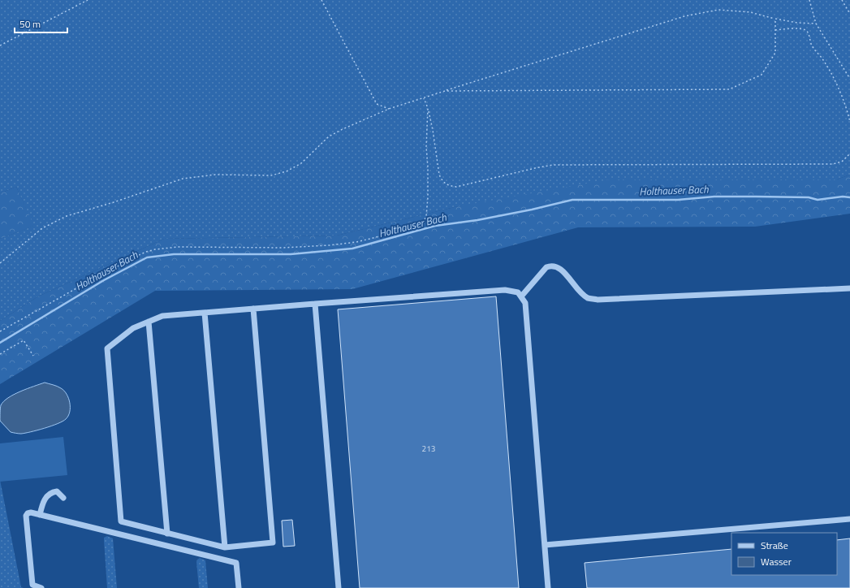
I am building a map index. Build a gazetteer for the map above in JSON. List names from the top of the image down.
{
  "water": ["Holthauser Bach"],
  "house_numbers": ["213"],
  "legend": ["Straße", "Wasser"],
  "scale_bar": "50 m"
}
